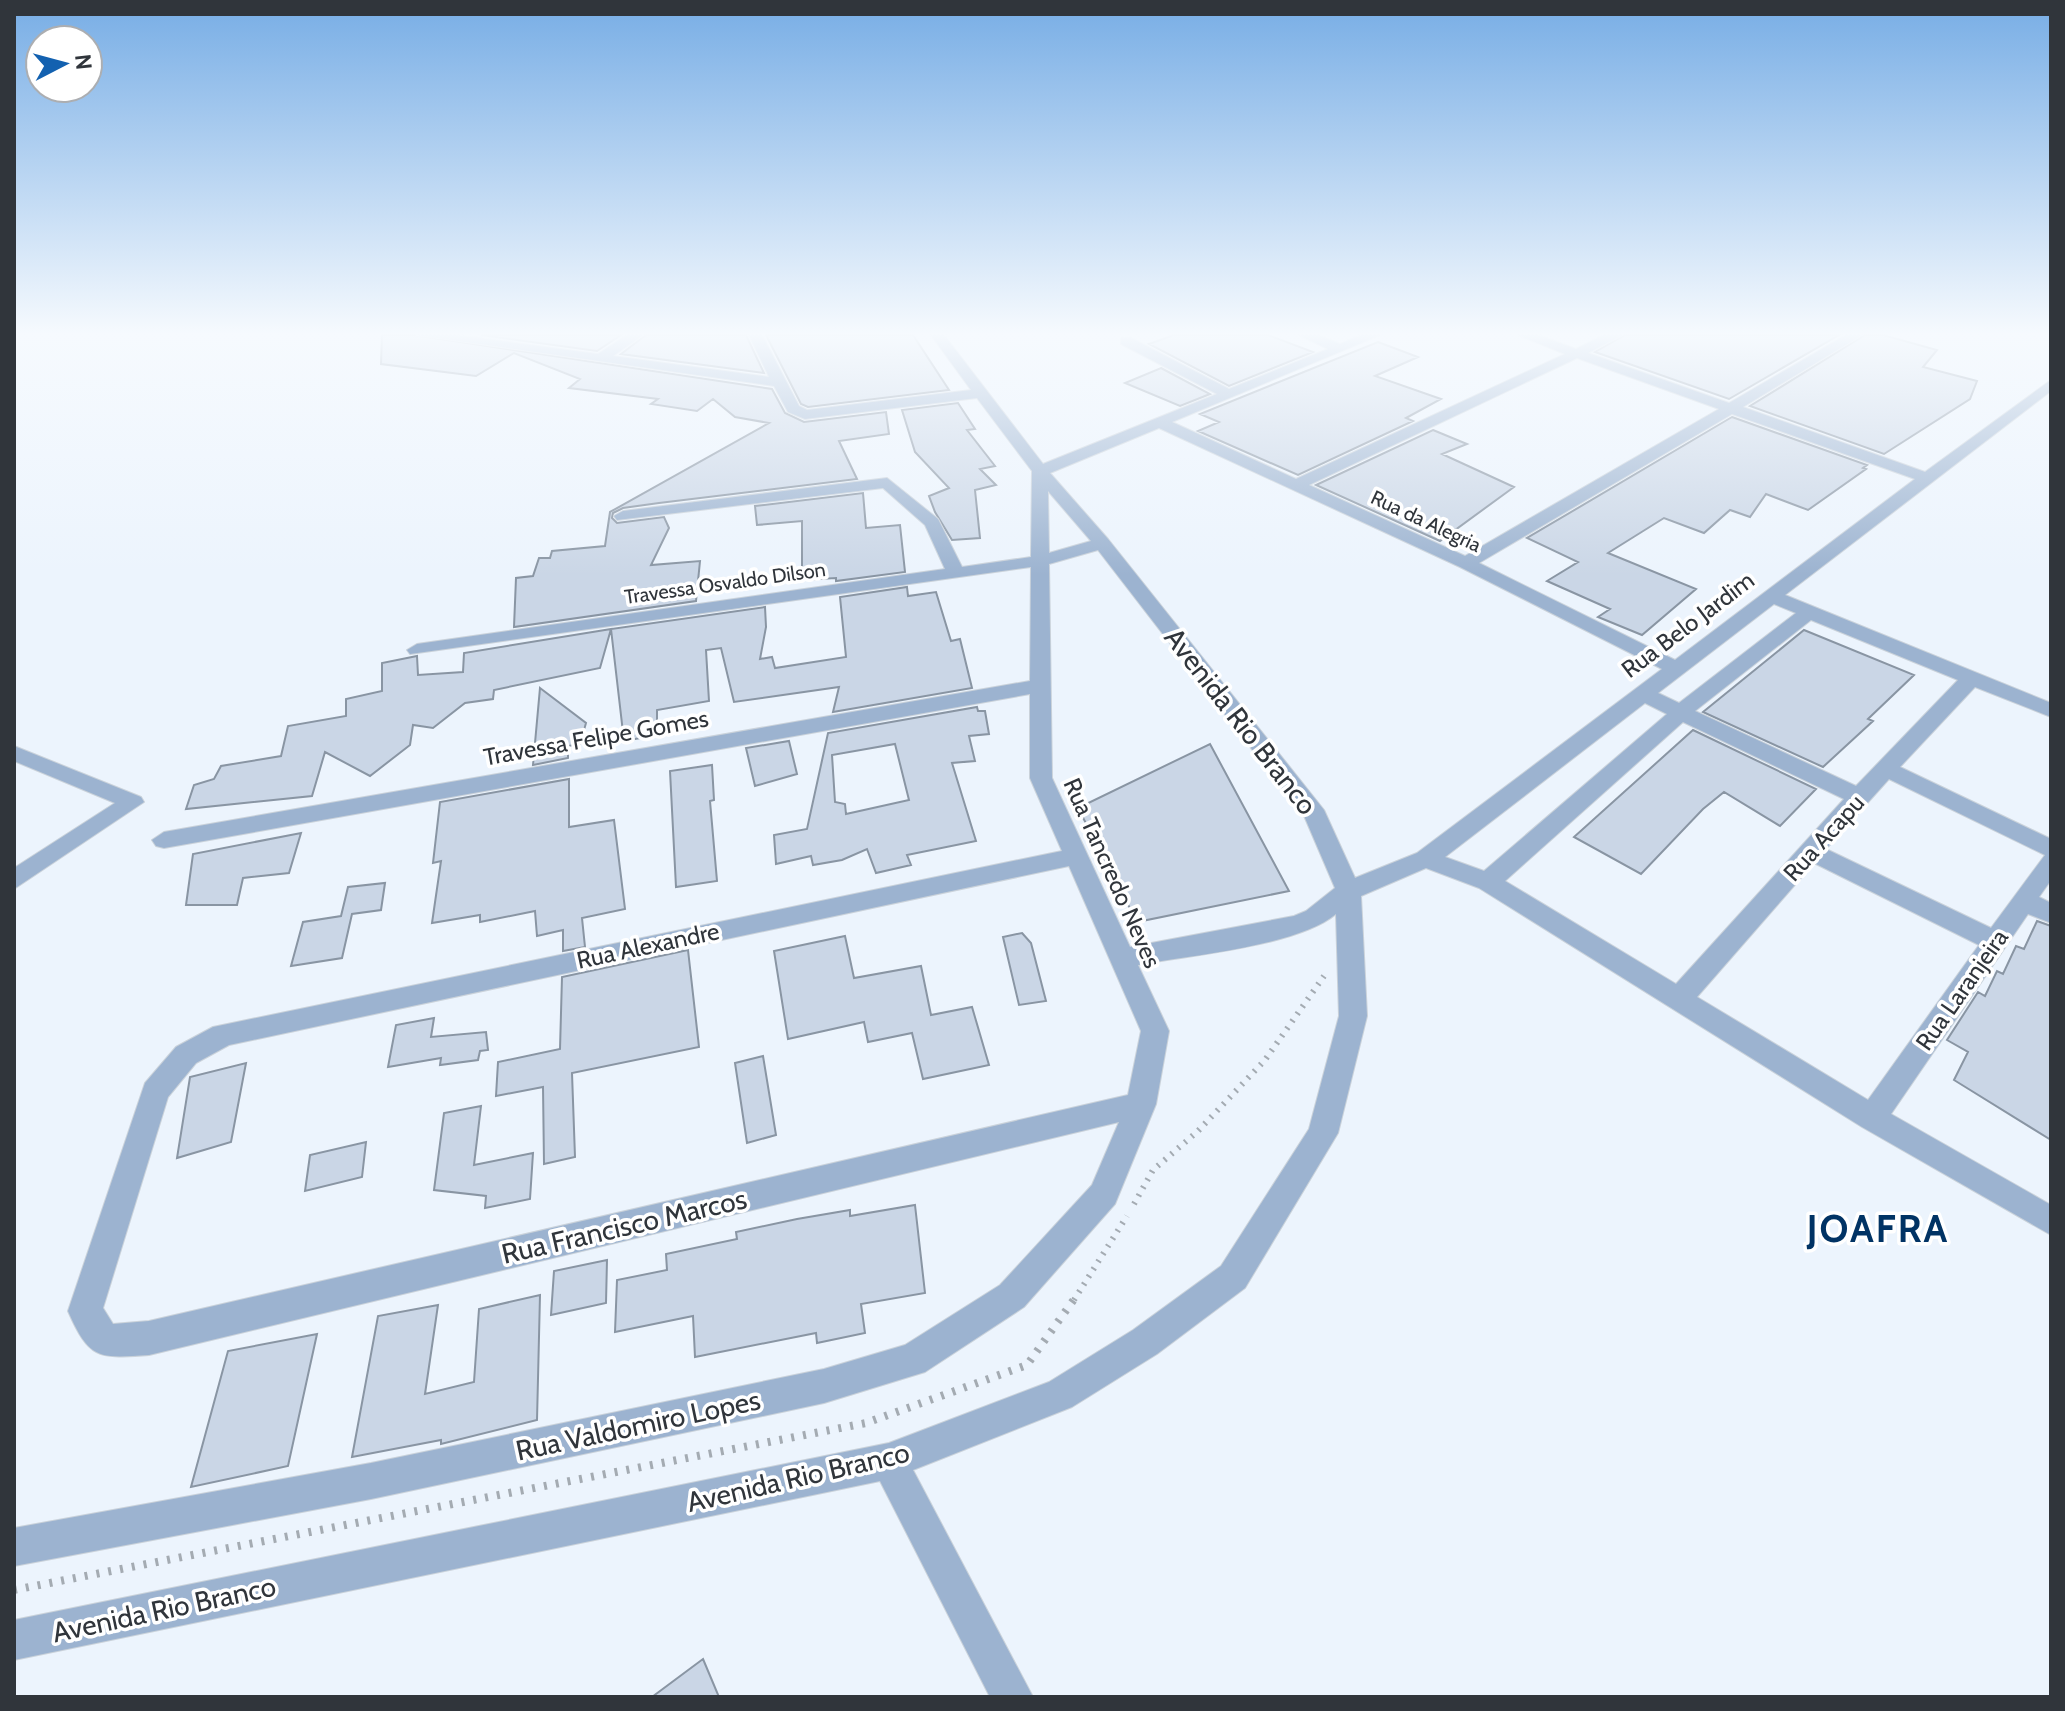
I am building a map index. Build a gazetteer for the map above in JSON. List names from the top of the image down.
{
  "streets": {
    "street": [
      "Rua da Alegria",
      "Travessa Osvaldo Dilson",
      "Rua Belo Jardim",
      "Avenida Rio Branco",
      "Travessa Felipe Gomes",
      "Rua Acapu",
      "Rua Tancredo Neves",
      "Rua Alexandre",
      "Rua Laranjeira",
      "Rua Francisco Marcos",
      "Rua Valdomiro Lopes"
    ]
  },
  "crossings": [
    ["Rua da Alegria", "Rua Belo Jardim"],
    ["Travessa Osvaldo Dilson", "Rua Tancredo Neves"],
    ["Rua Belo Jardim", "Avenida Rio Branco"],
    ["Rua Belo Jardim", "Rua Tancredo Neves"],
    ["Avenida Rio Branco", "Rua Tancredo Neves"],
    ["Travessa Felipe Gomes", "Rua Tancredo Neves"],
    ["Rua Tancredo Neves", "Rua Alexandre"],
    ["Rua Tancredo Neves", "Rua Francisco Marcos"],
    ["Rua Tancredo Neves", "Rua Valdomiro Lopes"],
    ["Rua Alexandre", "Rua Francisco Marcos"],
    ["Rua Francisco Marcos", "Rua Valdomiro Lopes"]
  ],
  "districts": ["JOAFRA"],
  "north": "right"
}
